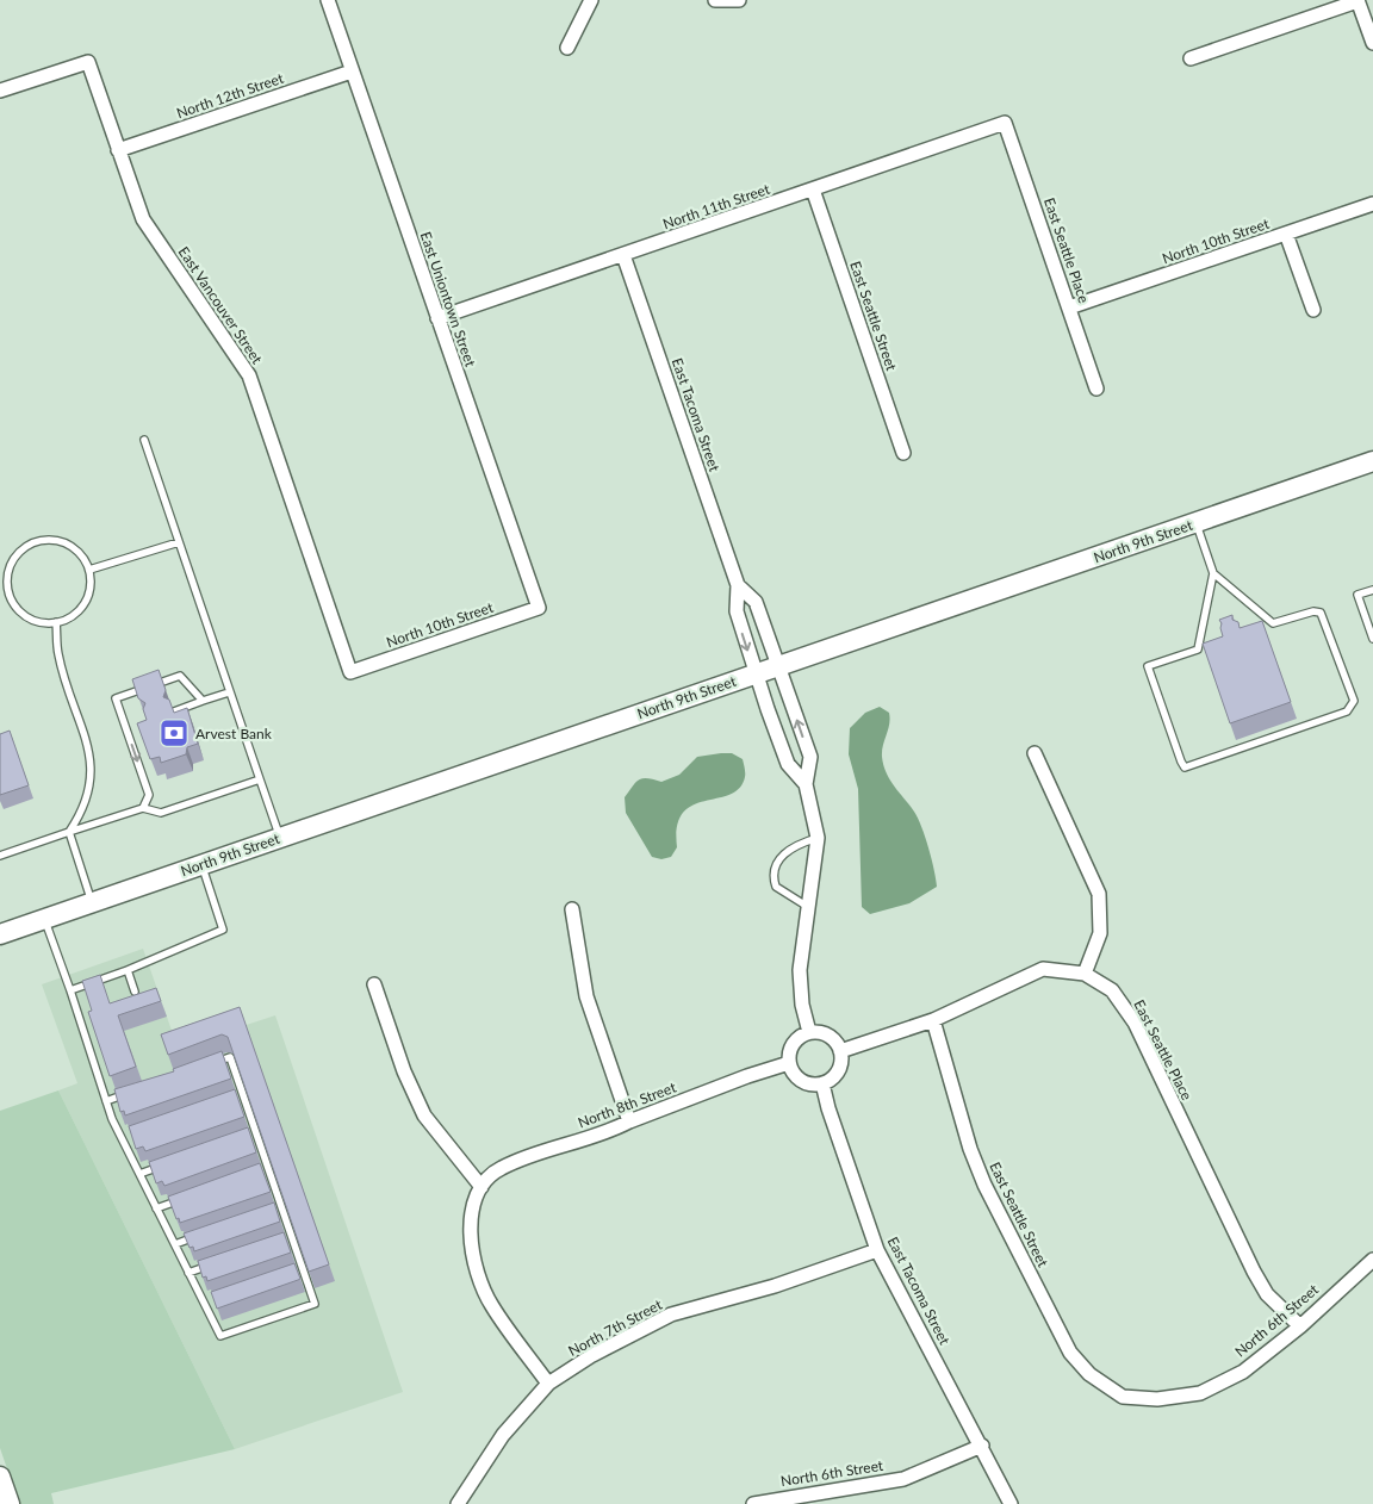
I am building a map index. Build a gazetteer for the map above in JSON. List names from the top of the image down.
{
  "streets": {
    "main road": ["North 9th Street"],
    "street": [
      "North 12th Street",
      "North 11th Street",
      "North 10th Street",
      "East Seattle Place",
      "East Uniontown Street",
      "East Vancouver Street",
      "East Seattle Street",
      "East Tacoma Street",
      "North 8th Street",
      "North 6th Street",
      "North 7th Street"
    ]
  },
  "crossings": [
    ["North 12th Street", "East Uniontown Street"],
    ["North 12th Street", "East Vancouver Street"],
    ["North 11th Street", "East Seattle Place"],
    ["North 11th Street", "East Uniontown Street"],
    ["North 11th Street", "East Seattle Street"],
    ["North 11th Street", "East Tacoma Street"],
    ["North 10th Street", "East Seattle Place"],
    ["North 10th Street", "East Uniontown Street"],
    ["North 10th Street", "East Vancouver Street"],
    ["East Seattle Place", "North 6th Street"],
    ["East Seattle Street", "North 6th Street"],
    ["East Tacoma Street", "North 9th Street"],
    ["East Tacoma Street", "North 8th Street"],
    ["East Tacoma Street", "North 6th Street"],
    ["East Tacoma Street", "North 7th Street"]
  ],
  "places": {
    "bank": ["Arvest Bank"]
  }
}
